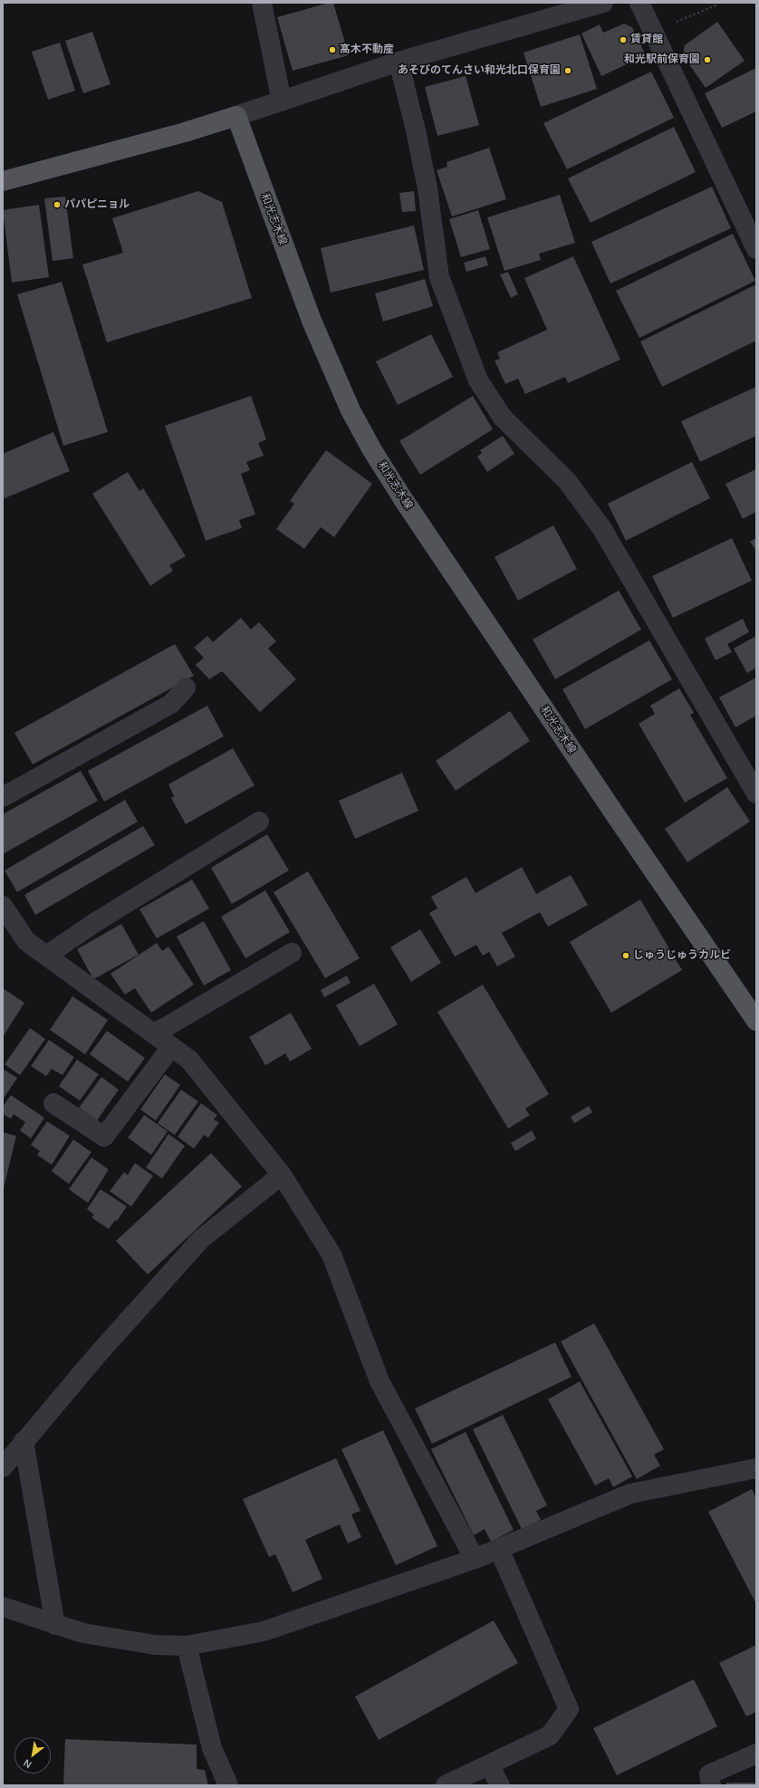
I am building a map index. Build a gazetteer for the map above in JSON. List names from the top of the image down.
{
  "streets": {
    "main road": ["和光志木線"]
  },
  "places": [
    "賃貸館",
    "髙木不動産",
    "和光駅前保育園",
    "あそびのてんさい和光北口保育園",
    "パパピニョル",
    "じゅうじゅうカルビ"
  ],
  "north": "bottom left"
}
